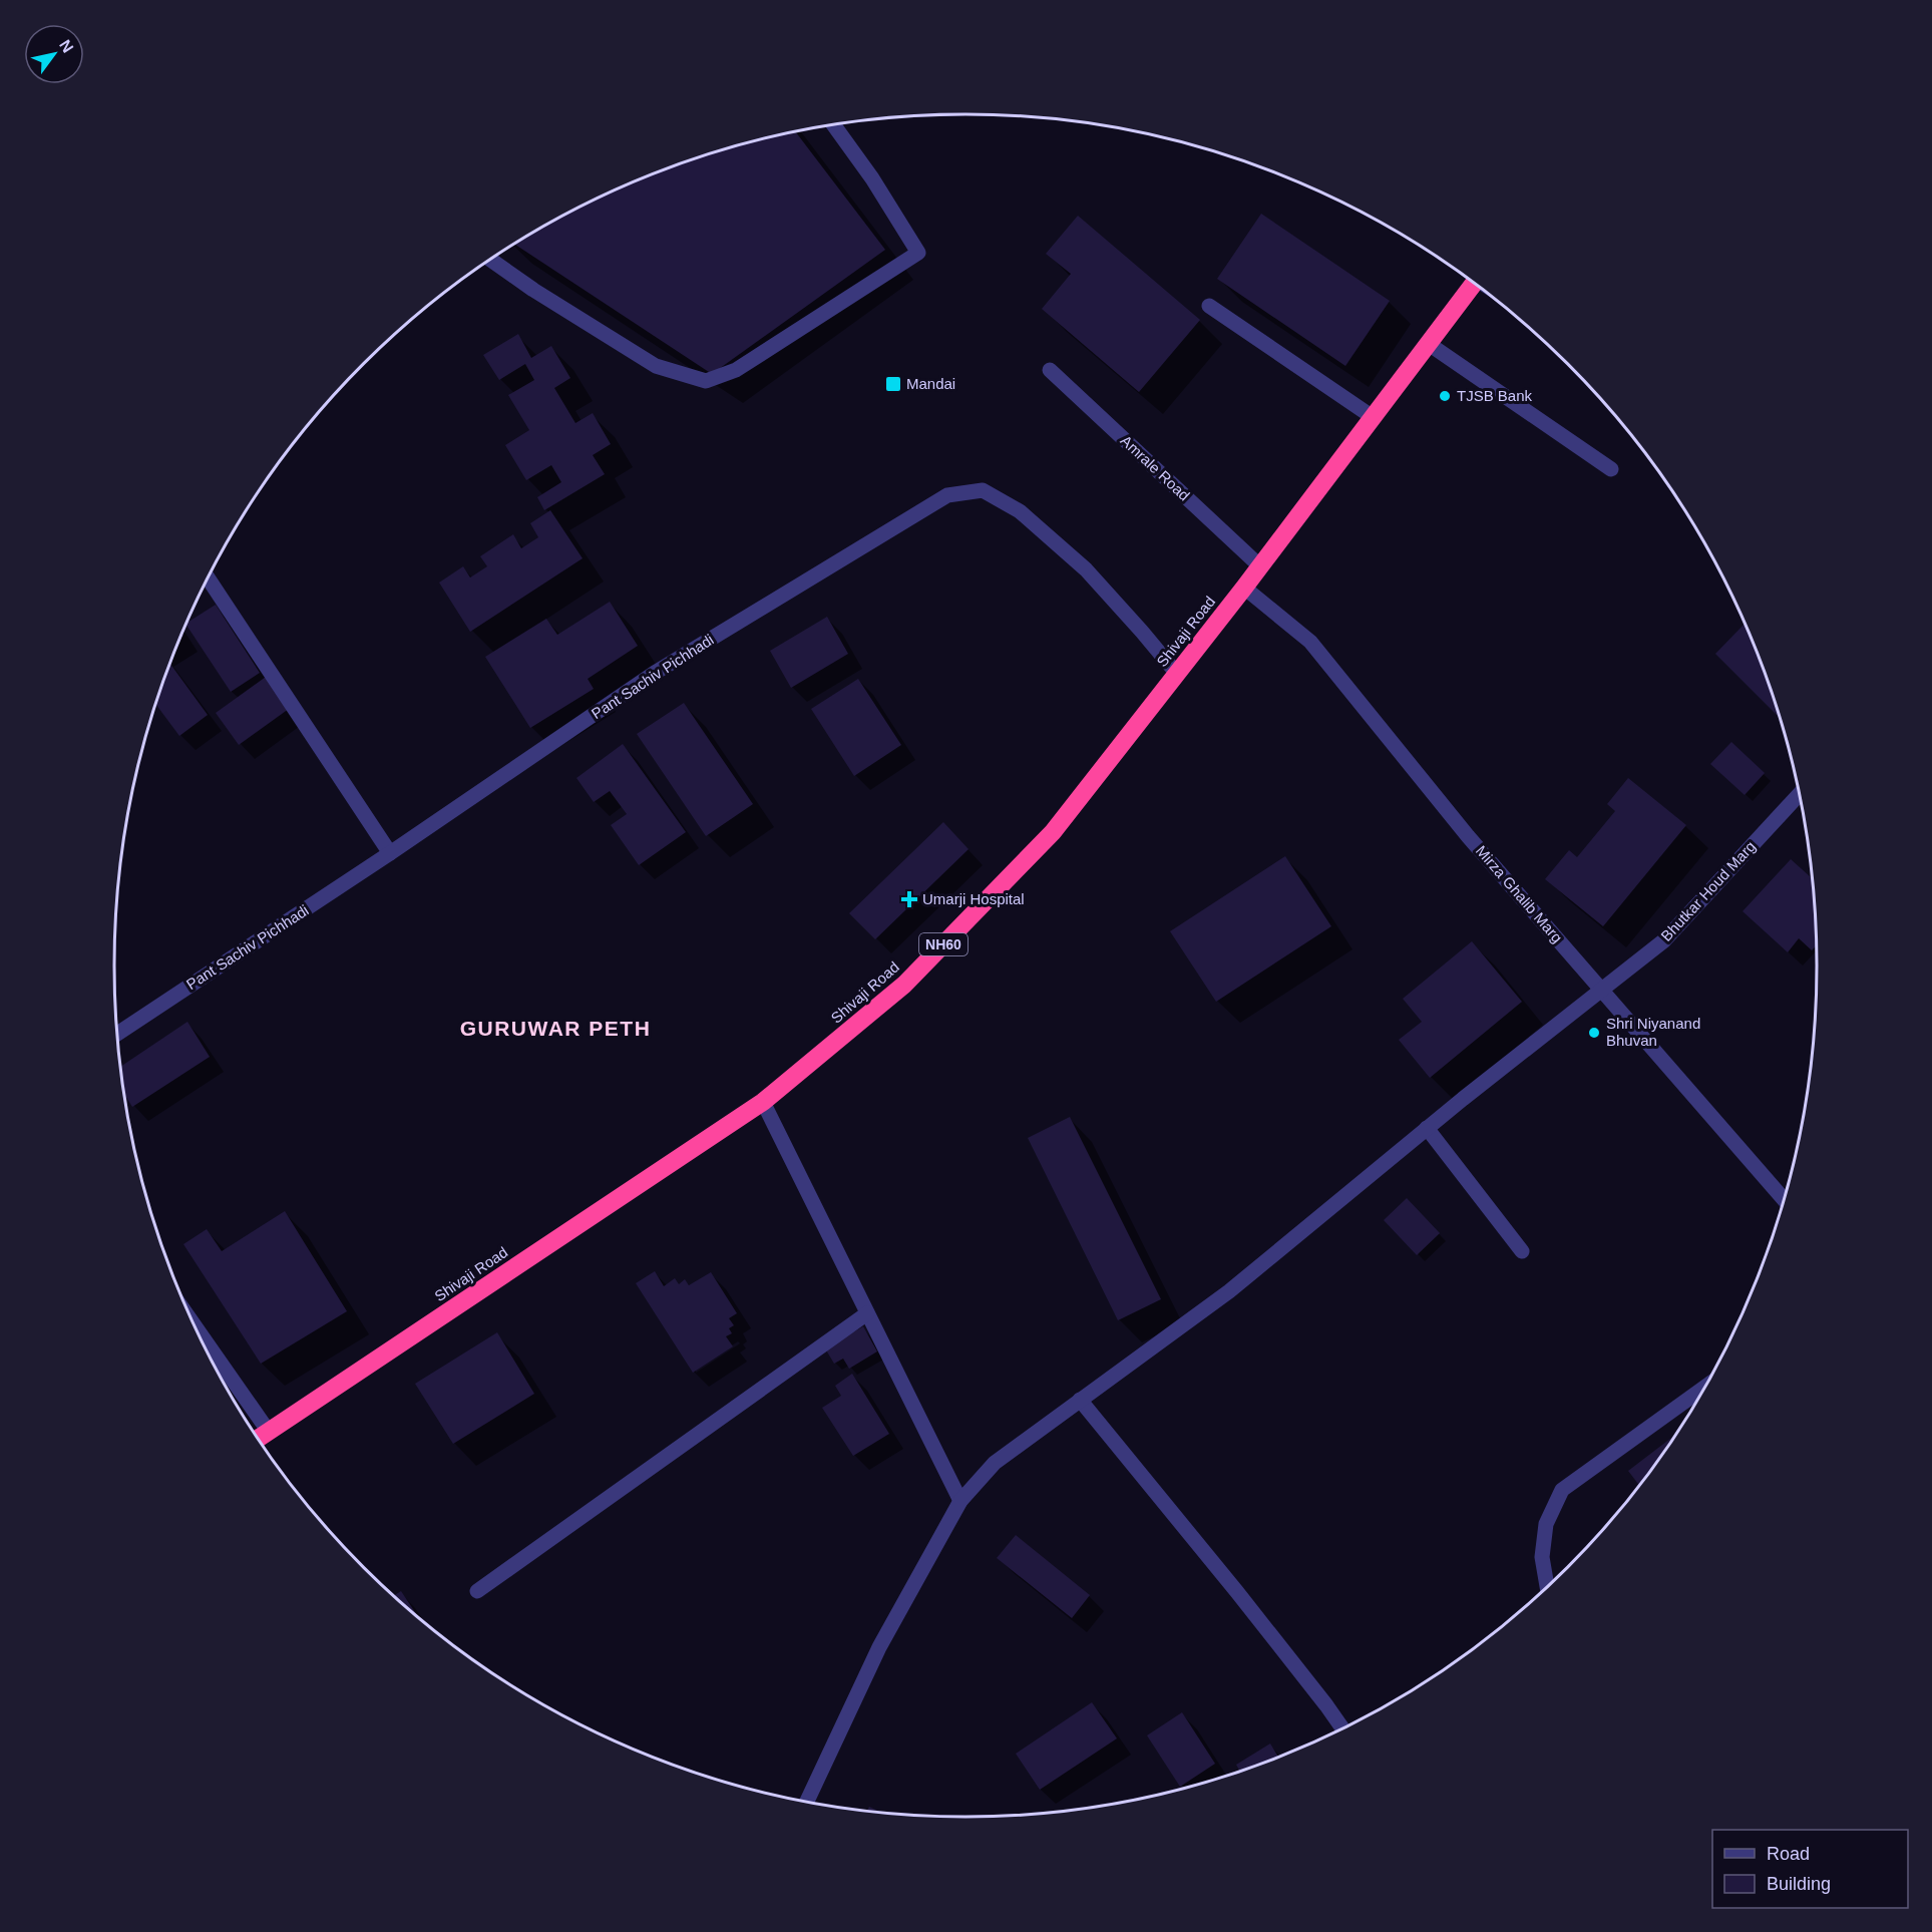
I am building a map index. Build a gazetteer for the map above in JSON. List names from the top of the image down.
{
  "streets": {
    "highway": ["Shivaji Road", "NH60"],
    "street": [
      "Amrale Road",
      "Pant Sachiv Pichhadi",
      "Bhutkar Houd Marg",
      "Mirza Ghalib Marg"
    ]
  },
  "crossings": [
    ["Amrale Road", "Shivaji Road"],
    ["Shivaji Road", "Pant Sachiv Pichhadi"],
    ["Shivaji Road", "Mirza Ghalib Marg"],
    ["Bhutkar Houd Marg", "Mirza Ghalib Marg"]
  ],
  "districts": ["GURUWAR PETH"],
  "places": {
    "transit": ["Mandai"],
    "other": ["TJSB Bank", "Shri Niyanand Bhuvan"],
    "health": ["Umarji Hospital"]
  },
  "legend": ["Road", "Building"],
  "north": "top right"
}
